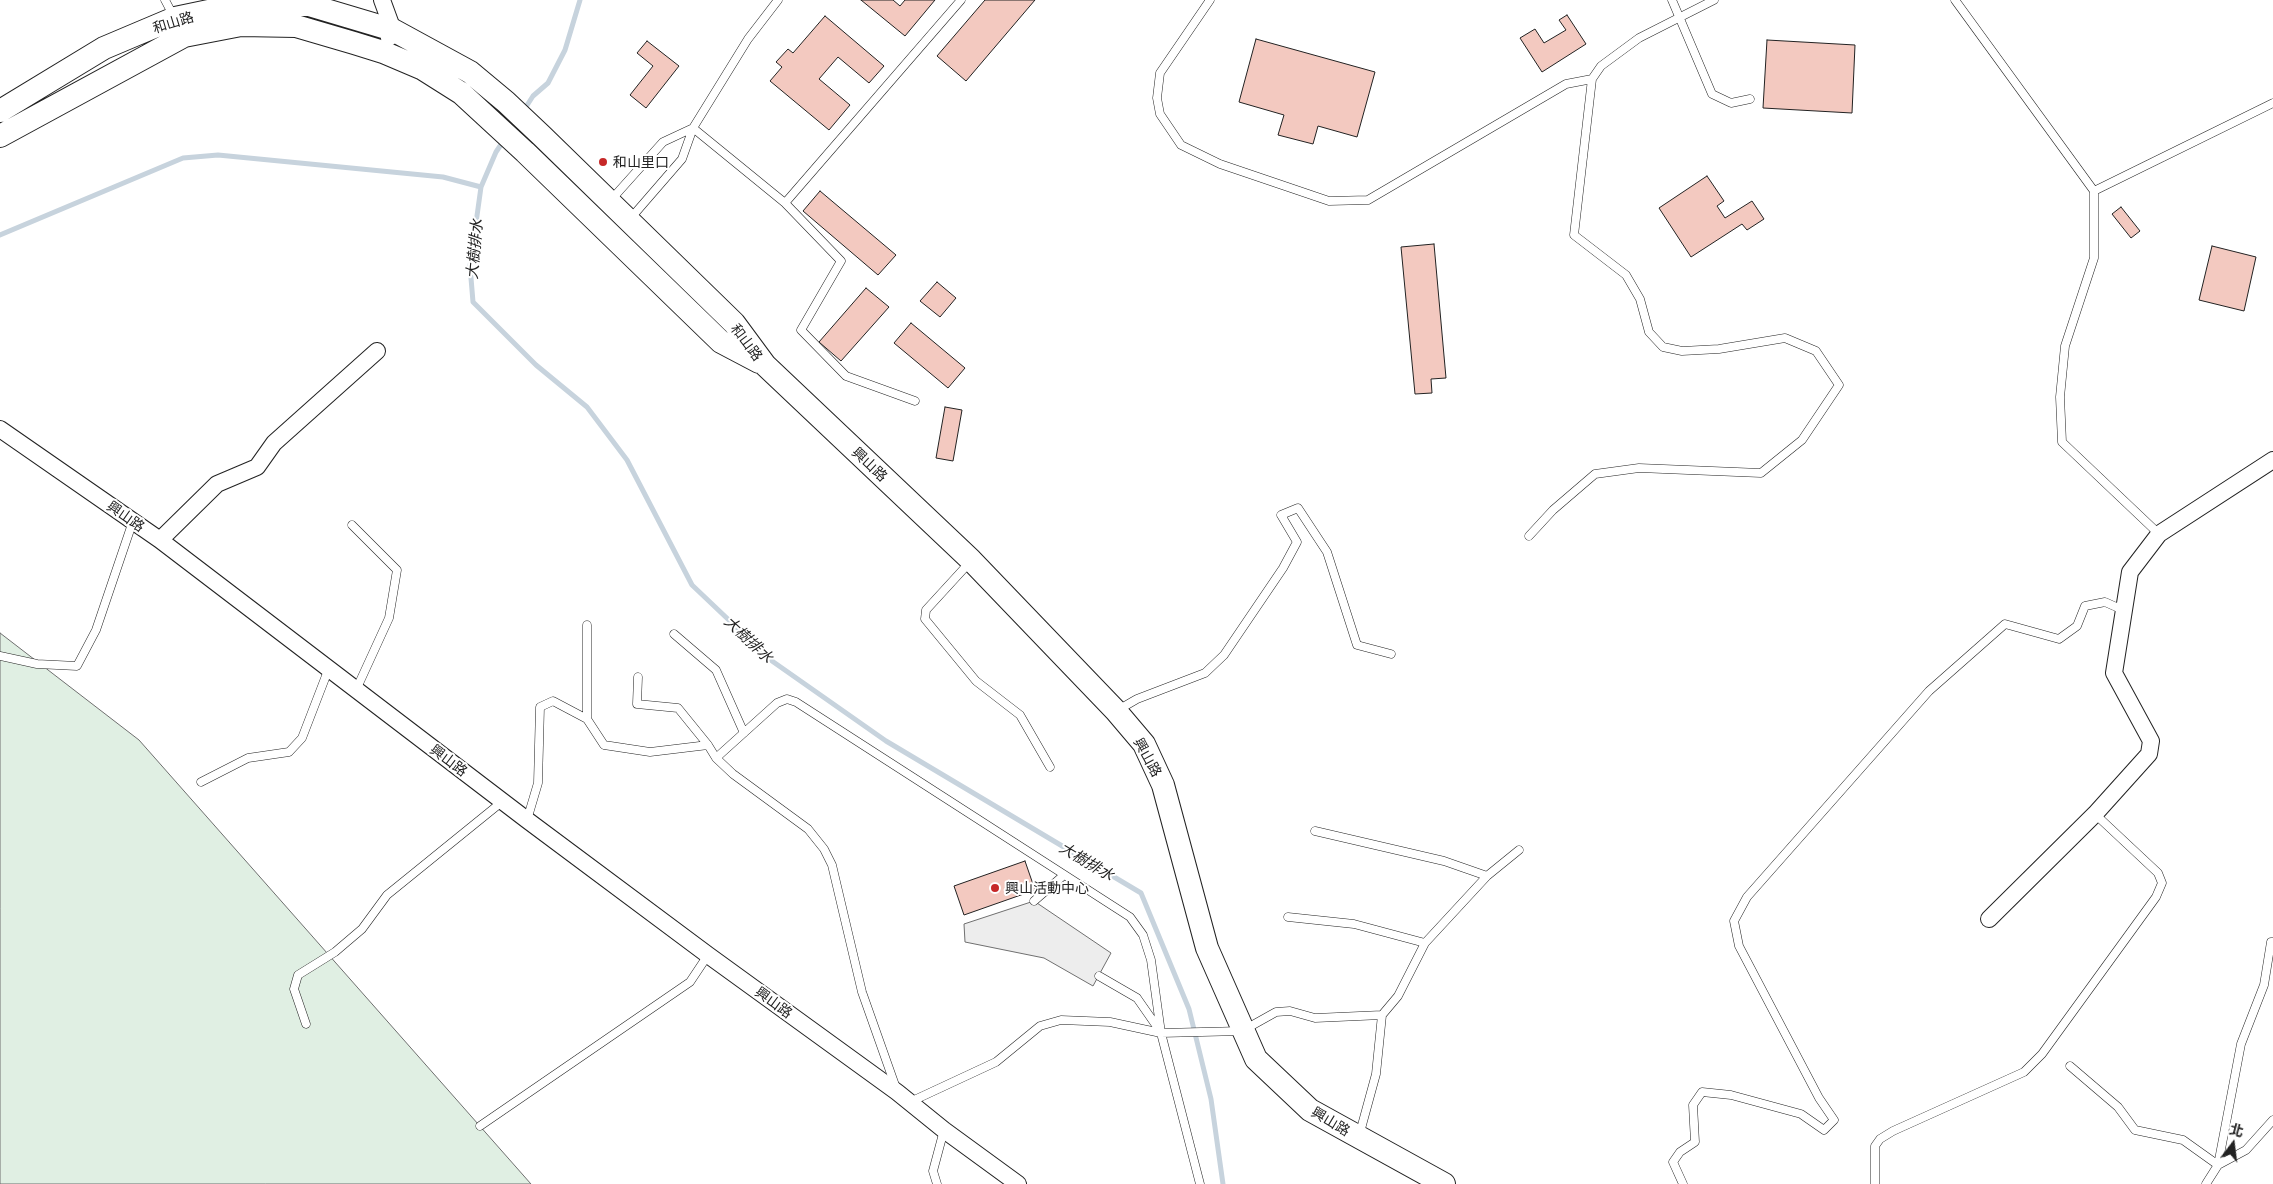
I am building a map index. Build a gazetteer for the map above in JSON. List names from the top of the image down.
{
  "streets": {
    "main road": ["和山路", "興山路"]
  },
  "crossings": [
    ["和山路", "興山路"]
  ],
  "water": ["大樹排水"],
  "places": ["和山里口", "興山活動中心"],
  "north": "top"
}
